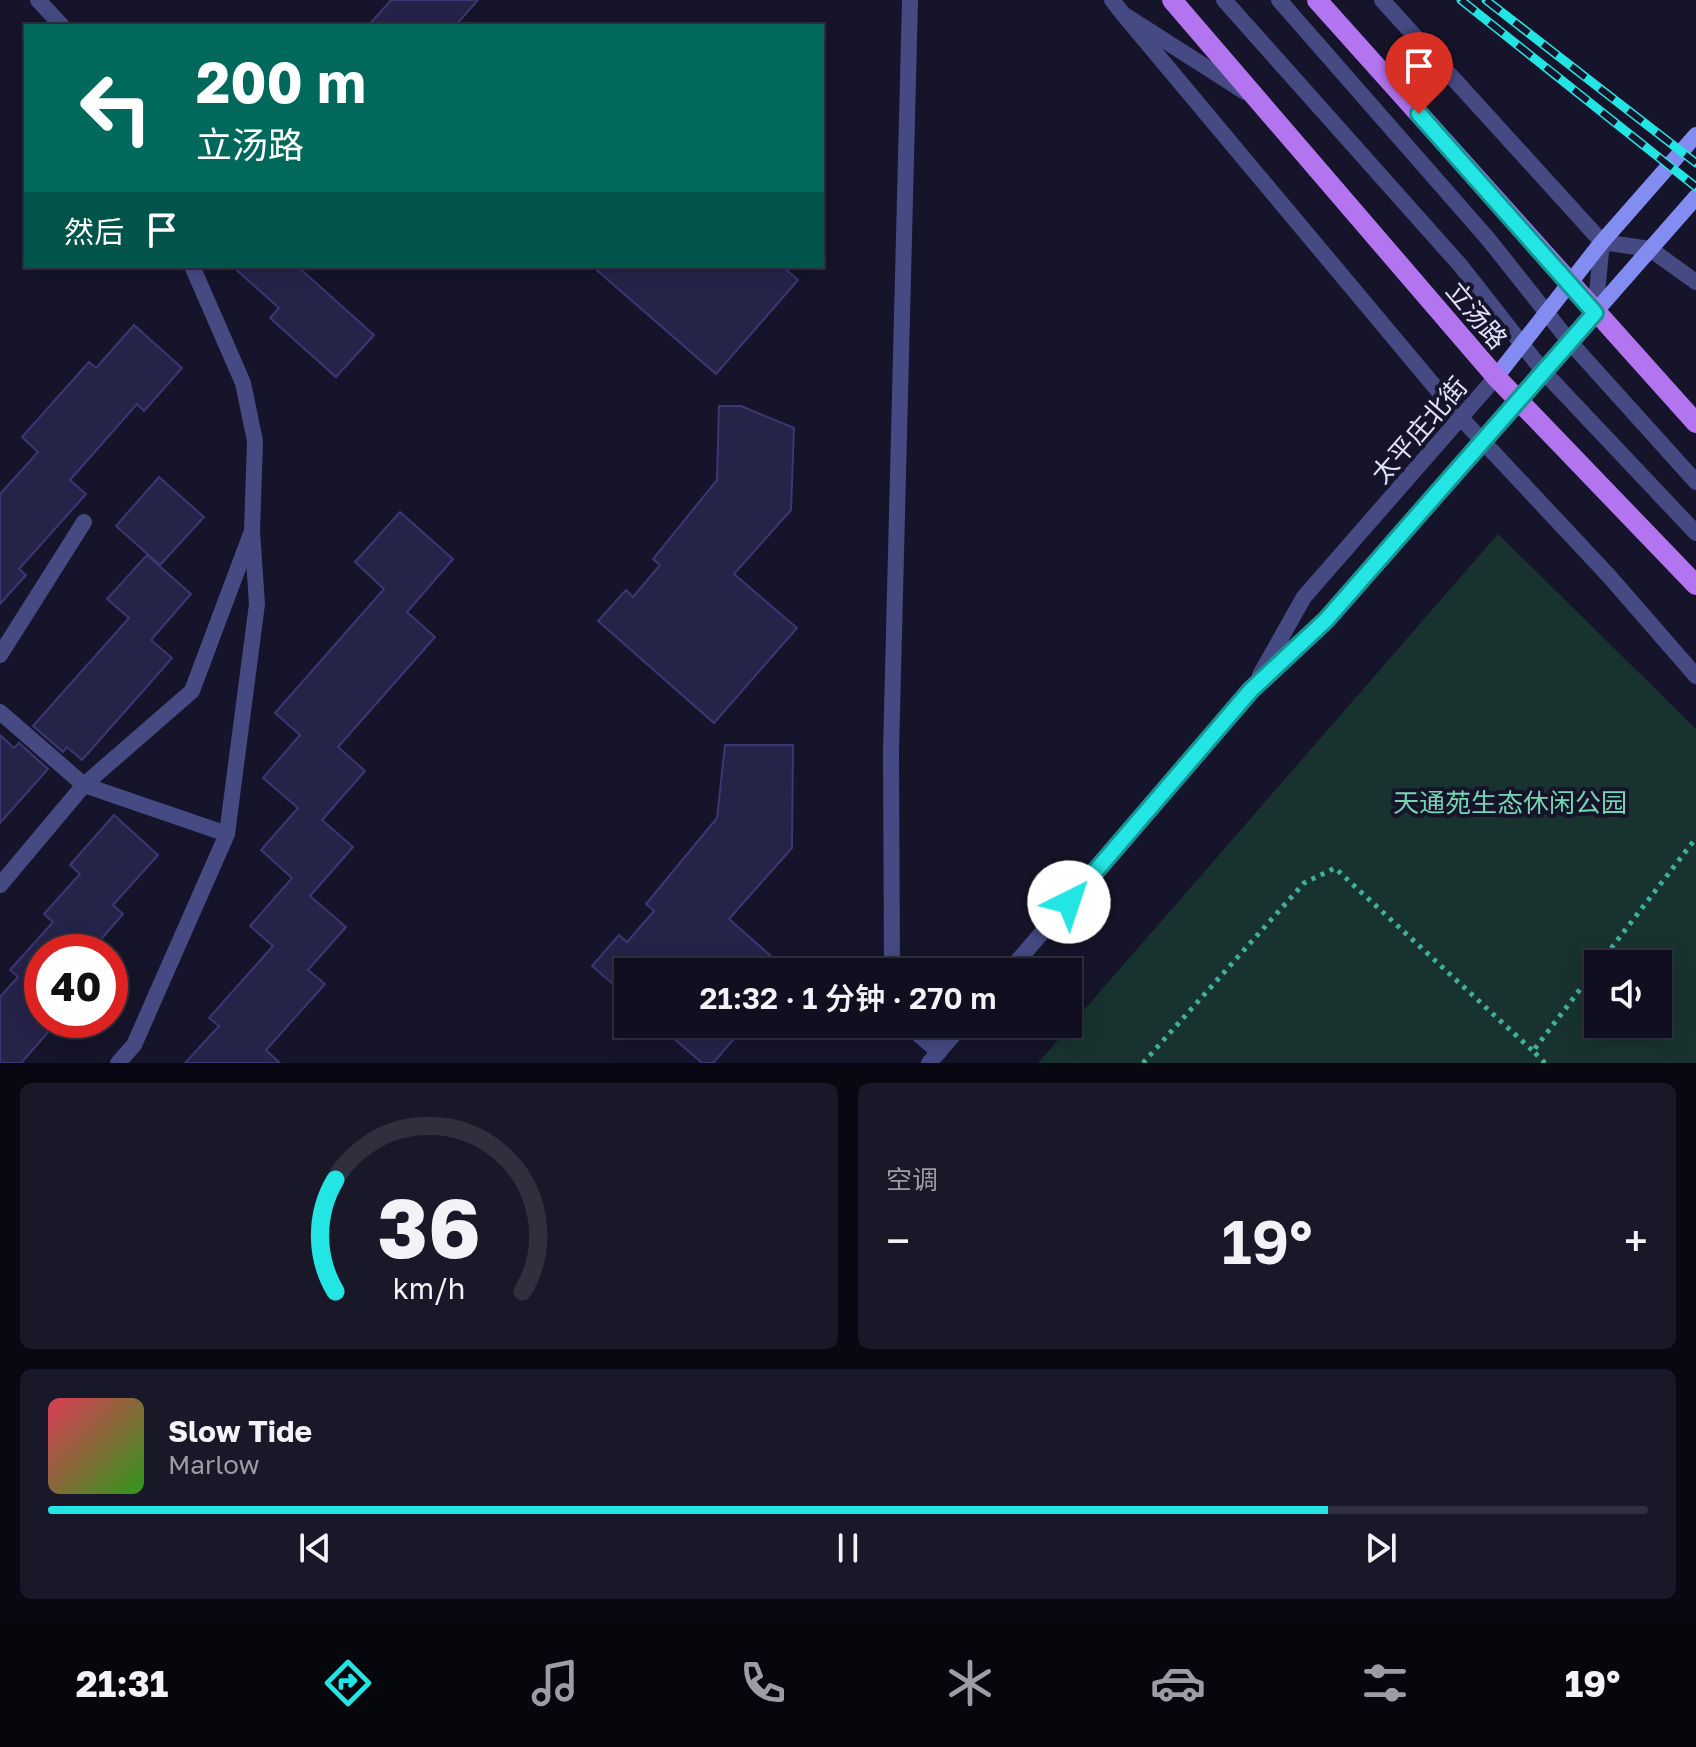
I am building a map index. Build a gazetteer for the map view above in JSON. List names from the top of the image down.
{
  "streets": {
    "main road": ["立汤路", "太平庄北街"]
  },
  "crossings": [
    ["立汤路", "太平庄北街"]
  ],
  "parks": ["天通苑生态休闲公园"],
  "page": {
    "turn": ["200 m", "立汤路"],
    "then": "然后",
    "limit": "40",
    "trip": "21:32 · 1 分钟 · 270 m",
    "tile": "空调",
    "heat": ["−", "19°", "+"],
    "song": ["Slow Tide", "Marlow"],
    "tabs": ["21:31", "19°"],
    "gauge": ["36", "km/h"]
  }
}
